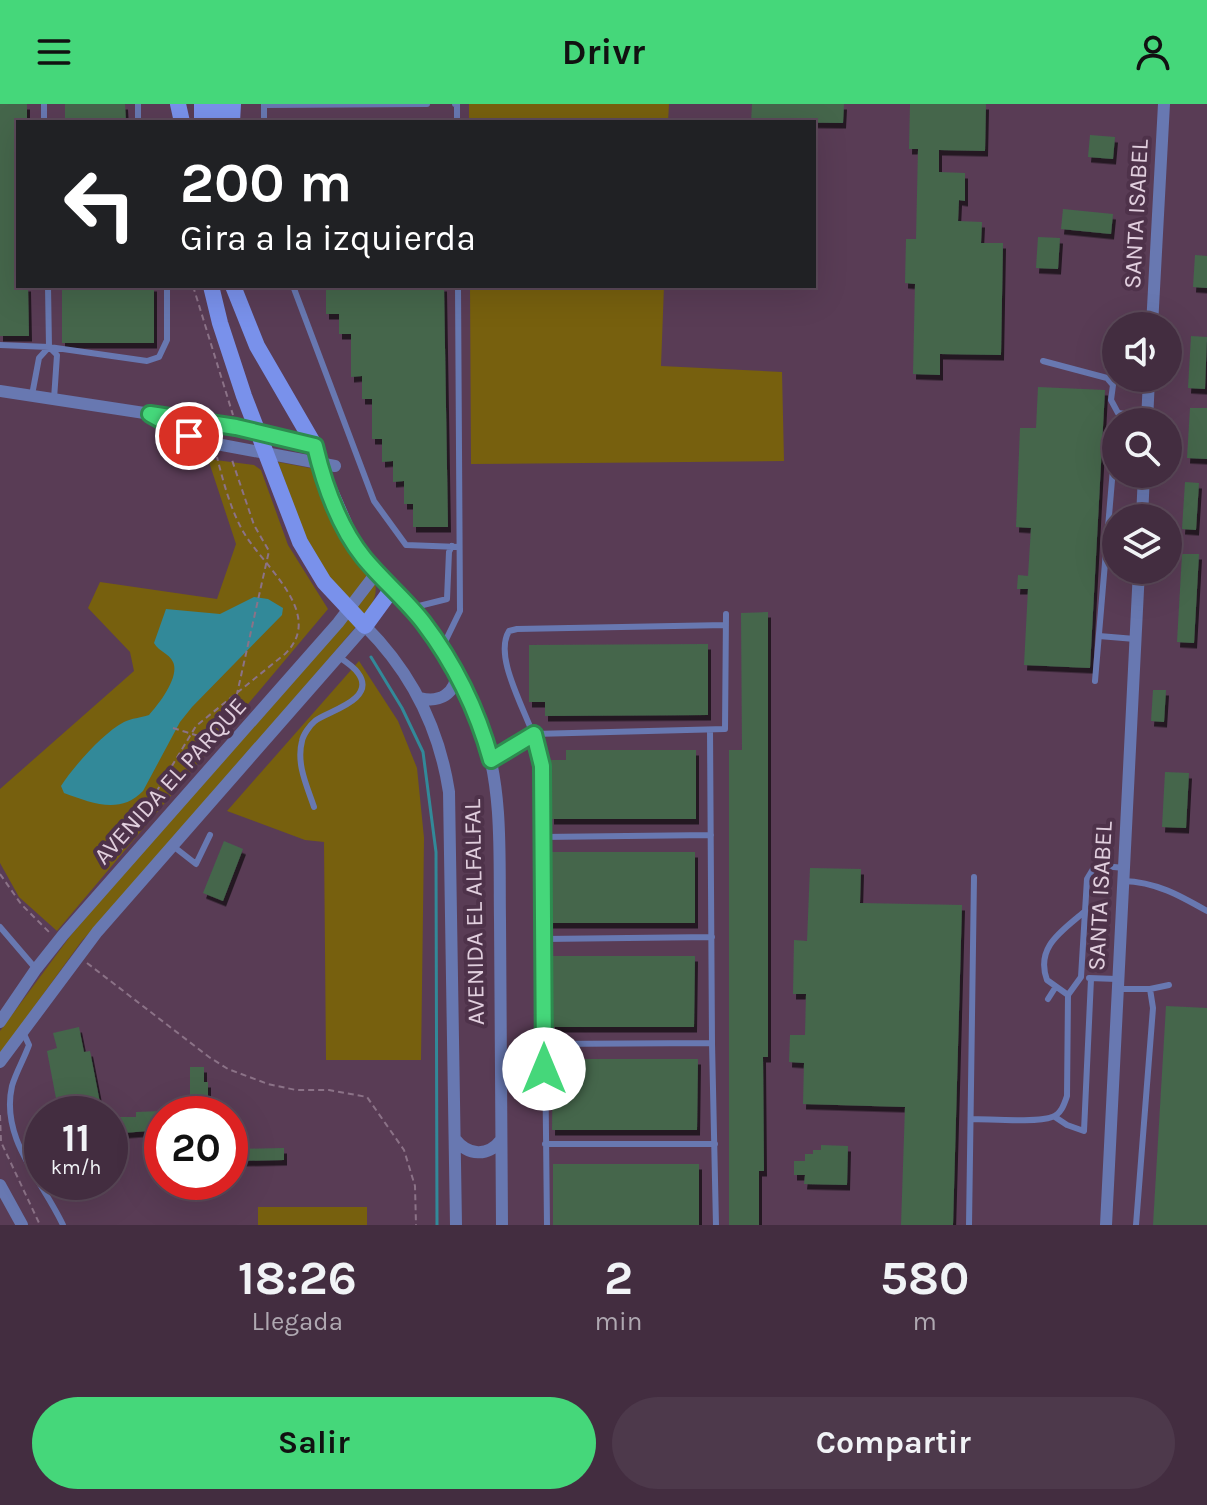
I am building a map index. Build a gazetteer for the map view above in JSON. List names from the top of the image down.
{
  "streets": {
    "street": ["SANTA ISABEL", "AVENIDA EL PARQUE", "AVENIDA EL ALFALFAL"]
  },
  "crossings": [
    ["AVENIDA EL PARQUE", "AVENIDA EL ALFALFAL"]
  ],
  "page": {
    "header": "Drivr",
    "turn": ["200 m", "Gira a la izquierda"],
    "speed": "11 km/h",
    "limit": "20",
    "eta": [
      "18:26",
      "Llegada",
      "2",
      "min",
      "580",
      "m"
    ],
    "buttons": ["Salir", "Compartir"]
  }
}
